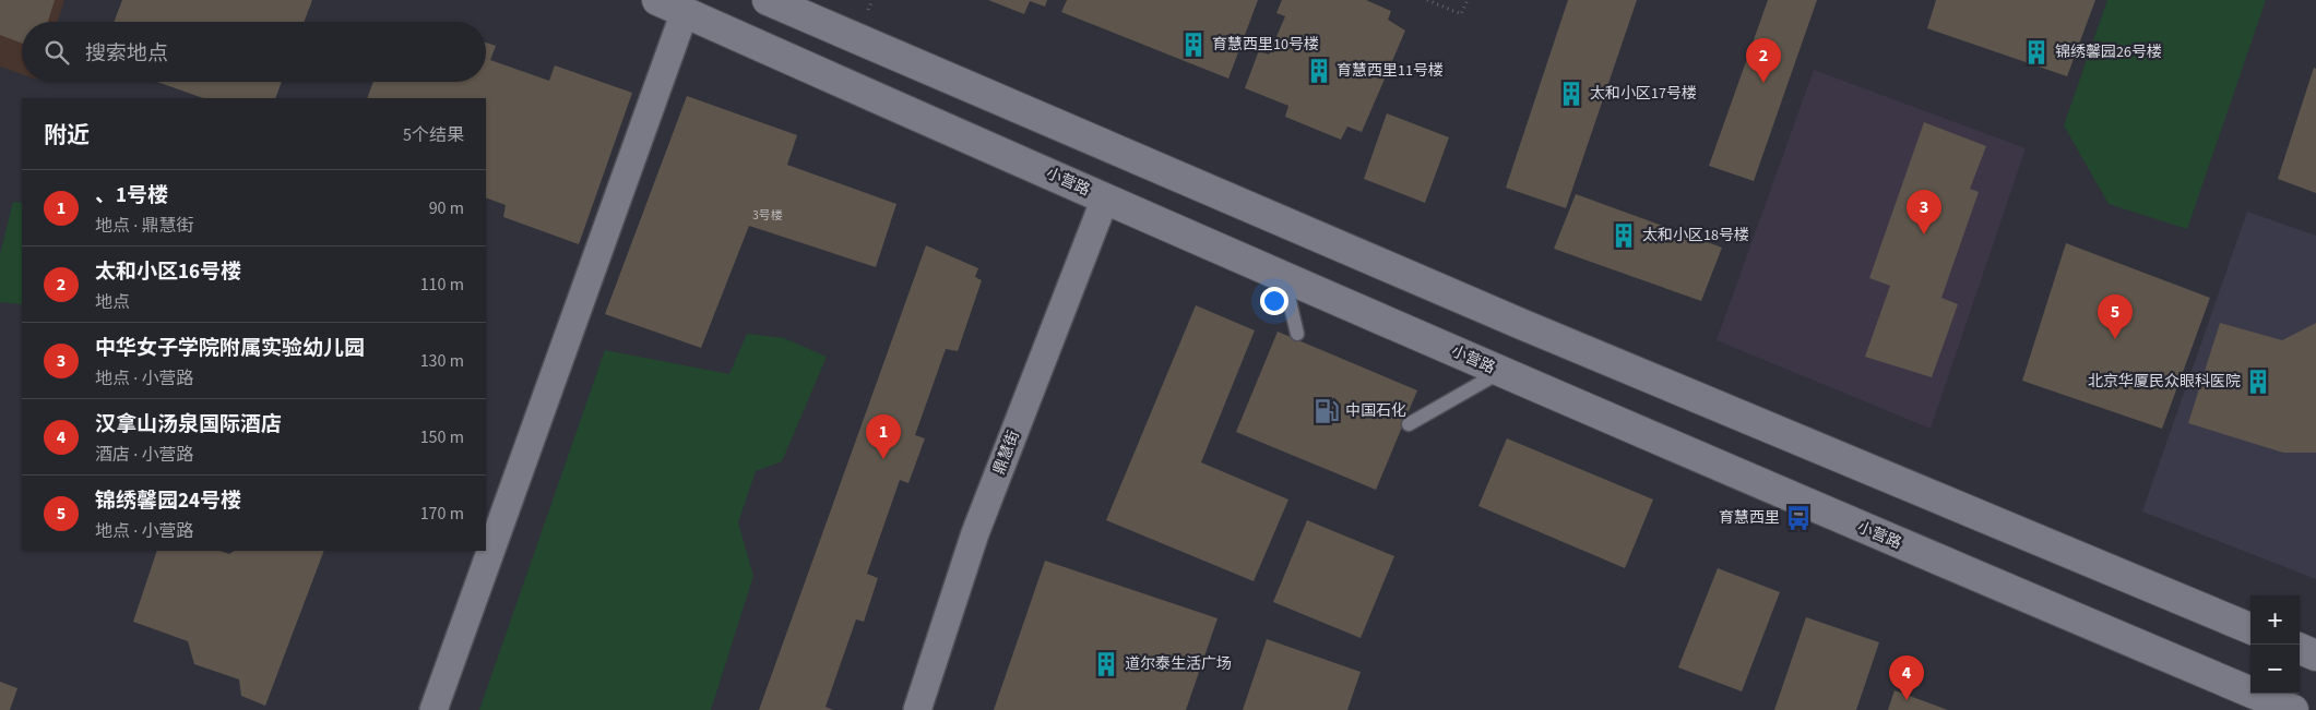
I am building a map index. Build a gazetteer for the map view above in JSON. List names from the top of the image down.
{
  "streets": {
    "street": ["小营路", "鼎慧街"]
  },
  "crossings": [
    ["小营路", "鼎慧街"]
  ],
  "places": {
    "building": [
      "育慧西里10号楼",
      "锦绣馨园26号楼",
      "育慧西里11号楼",
      "太和小区17号楼",
      "太和小区18号楼",
      "北京华厦民众眼科医院",
      "道尔泰生活广场"
    ],
    "fuel station": ["中国石化"],
    "bus stop": ["育慧西里"]
  },
  "house_numbers": ["3号楼"],
  "page": {
    "search": "搜索地点",
    "pins": [
      "2",
      "3",
      "5",
      "1",
      "4"
    ],
    "heading": ["附近", "5个结果"],
    "list": [
      {
        "mark": "1",
        "name": "、1号楼",
        "note": "地点 · 鼎慧街",
        "value": "90 m"
      },
      {
        "mark": "2",
        "name": "太和小区16号楼",
        "note": "地点",
        "value": "110 m"
      },
      {
        "mark": "3",
        "name": "中华女子学院附属实验幼儿园",
        "note": "地点 · 小营路",
        "value": "130 m"
      },
      {
        "mark": "4",
        "name": "汉拿山汤泉国际酒店",
        "note": "酒店 · 小营路",
        "value": "150 m"
      },
      {
        "mark": "5",
        "name": "锦绣馨园24号楼",
        "note": "地点 · 小营路",
        "value": "170 m"
      }
    ],
    "map_buttons": ["+", "−"]
  }
}
